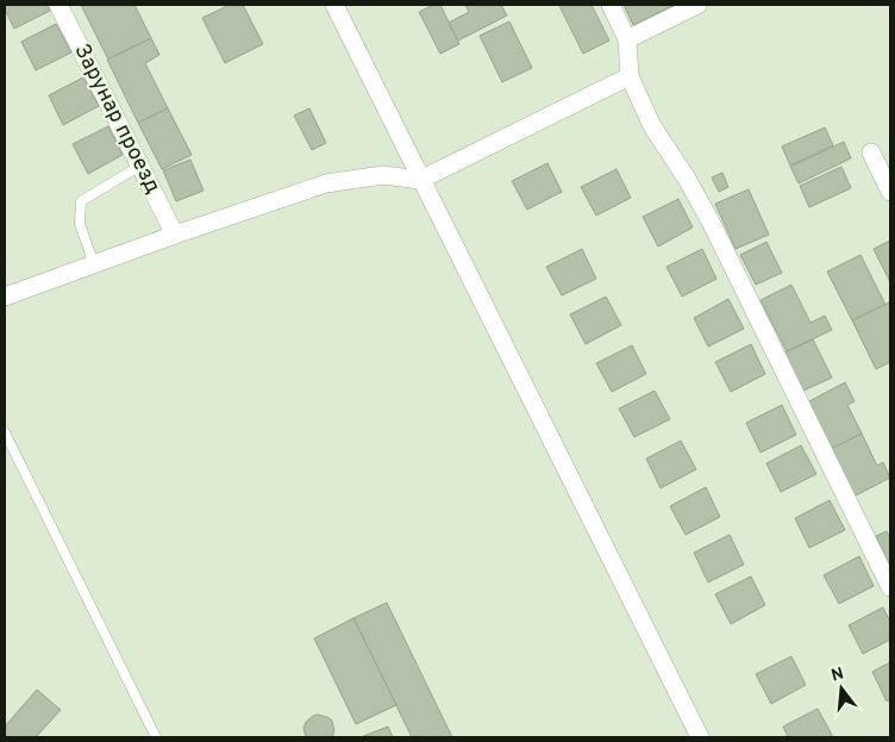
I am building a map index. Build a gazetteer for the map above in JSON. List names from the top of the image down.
{
  "streets": {
    "street": ["Зарунар проезд"]
  },
  "north": "top"
}
